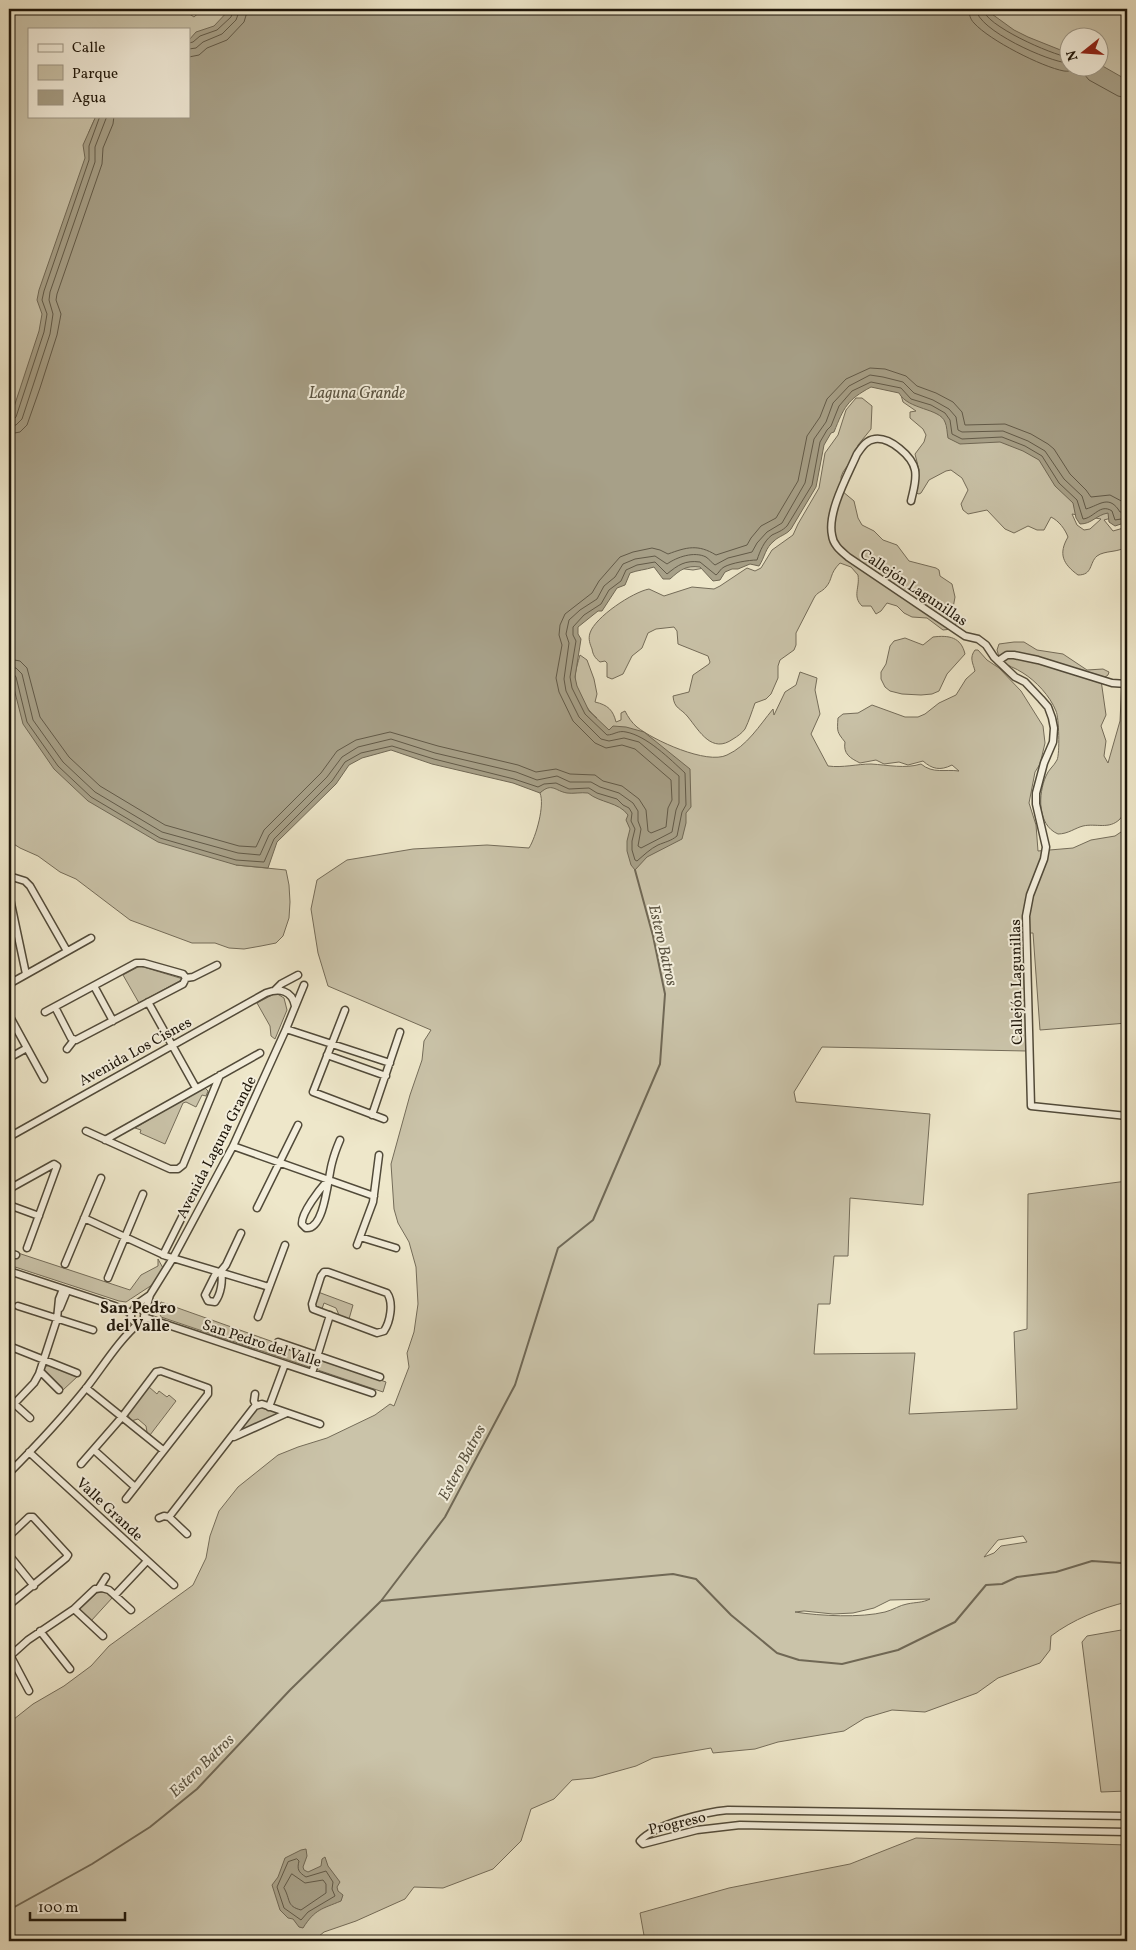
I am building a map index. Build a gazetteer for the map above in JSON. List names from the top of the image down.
{
  "streets": {
    "street": [
      "Callejón Lagunillas",
      "Avenida Los Cisnes",
      "Avenida Laguna Grande",
      "San Pedro del Valle",
      "Valle Grande",
      "Progreso"
    ]
  },
  "districts": ["San Pedro del Valle"],
  "water": ["Laguna Grande", "Estero Batros"],
  "legend": ["Calle", "Parque", "Agua"],
  "scale_bar": "100 m",
  "north": "left"
}
